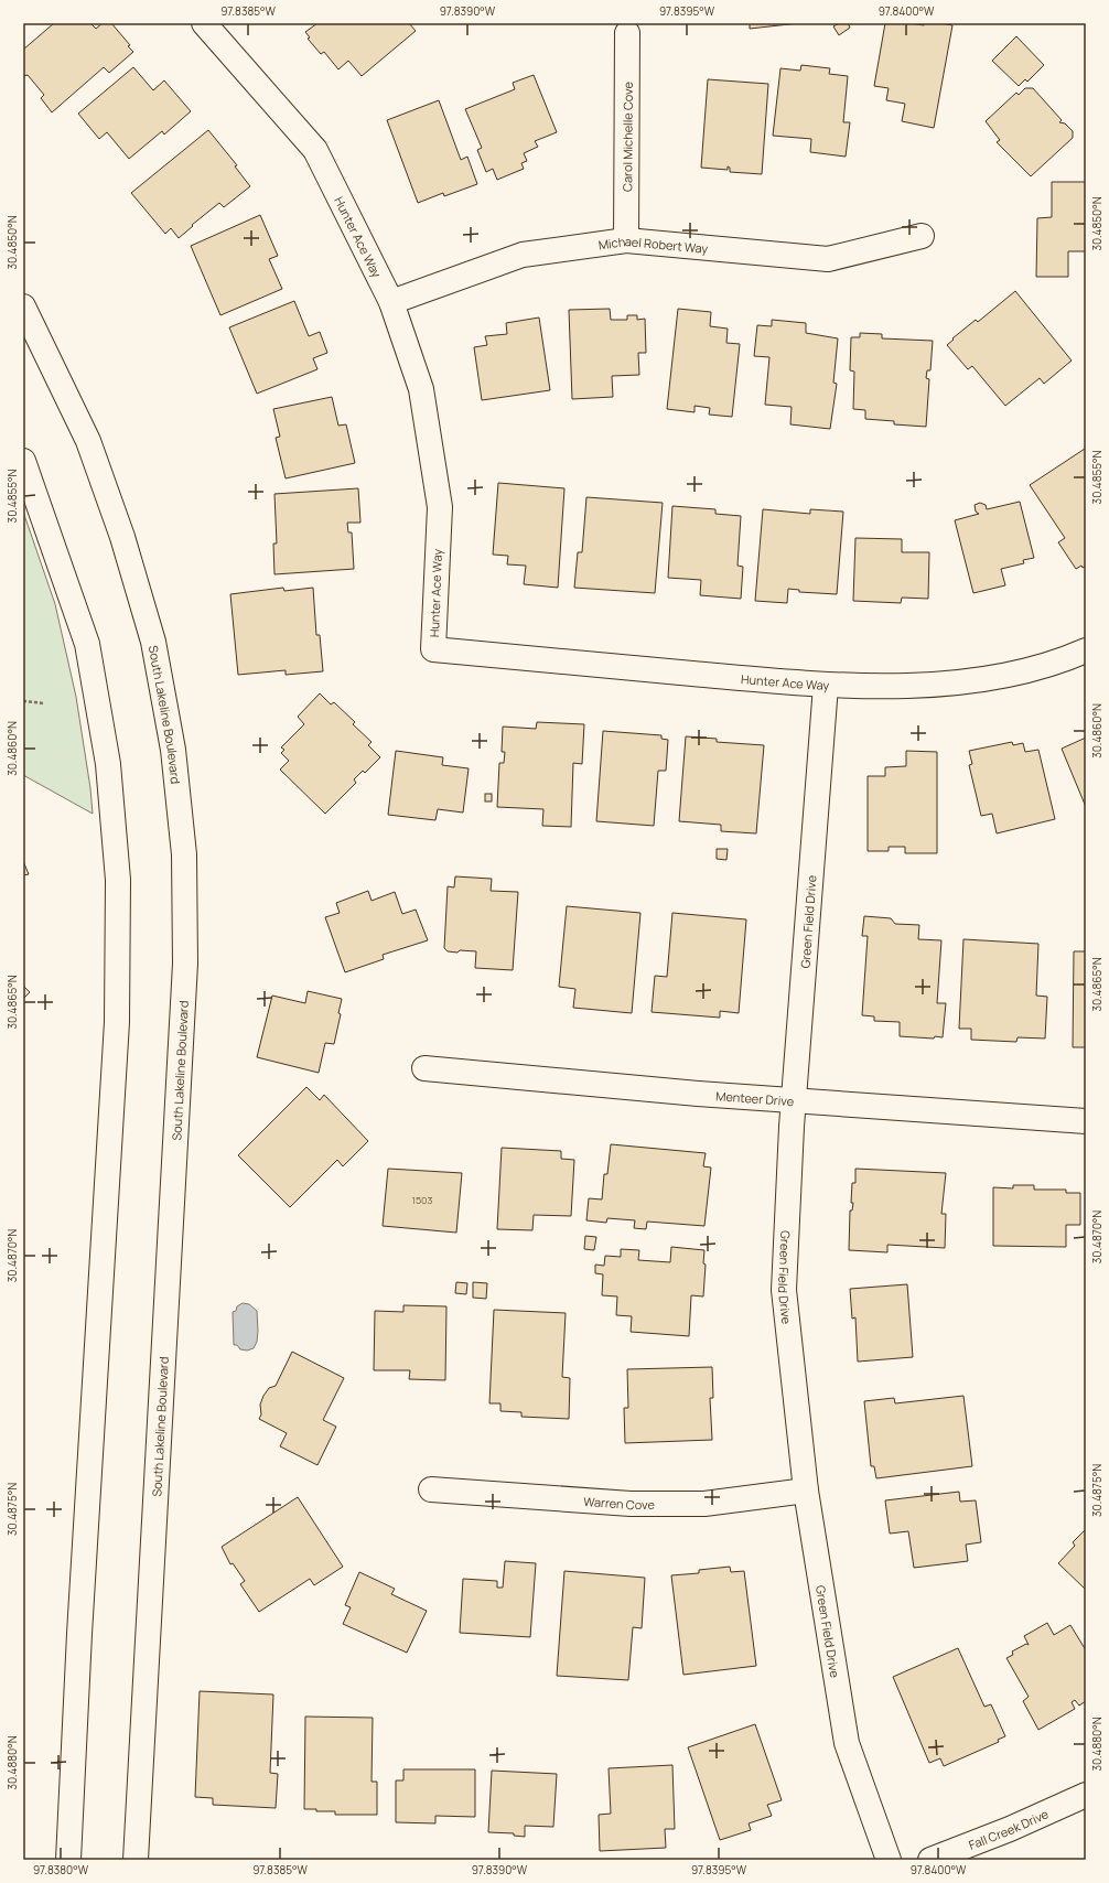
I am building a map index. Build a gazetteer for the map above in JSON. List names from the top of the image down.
{
  "streets": {
    "street": [
      "Carol Michelle Cove",
      "Hunter Ace Way",
      "Michael Robert Way",
      "South Lakeline Boulevard",
      "Green Field Drive",
      "Menteer Drive",
      "Warren Cove",
      "Fall Creek Drive"
    ]
  },
  "crossings": [
    ["Carol Michelle Cove", "Michael Robert Way"],
    ["Hunter Ace Way", "Michael Robert Way"],
    ["Hunter Ace Way", "Green Field Drive"],
    ["Green Field Drive", "Menteer Drive"],
    ["Green Field Drive", "Warren Cove"]
  ],
  "house_numbers": ["1503"],
  "coordinates": [
    "97.8385°W",
    "97.8390°W",
    "97.8395°W",
    "97.8400°W",
    "30.4850°N",
    "30.4855°N",
    "30.4860°N",
    "30.4865°N",
    "30.4870°N",
    "30.4875°N",
    "30.4880°N",
    "97.8380°W"
  ]
}
